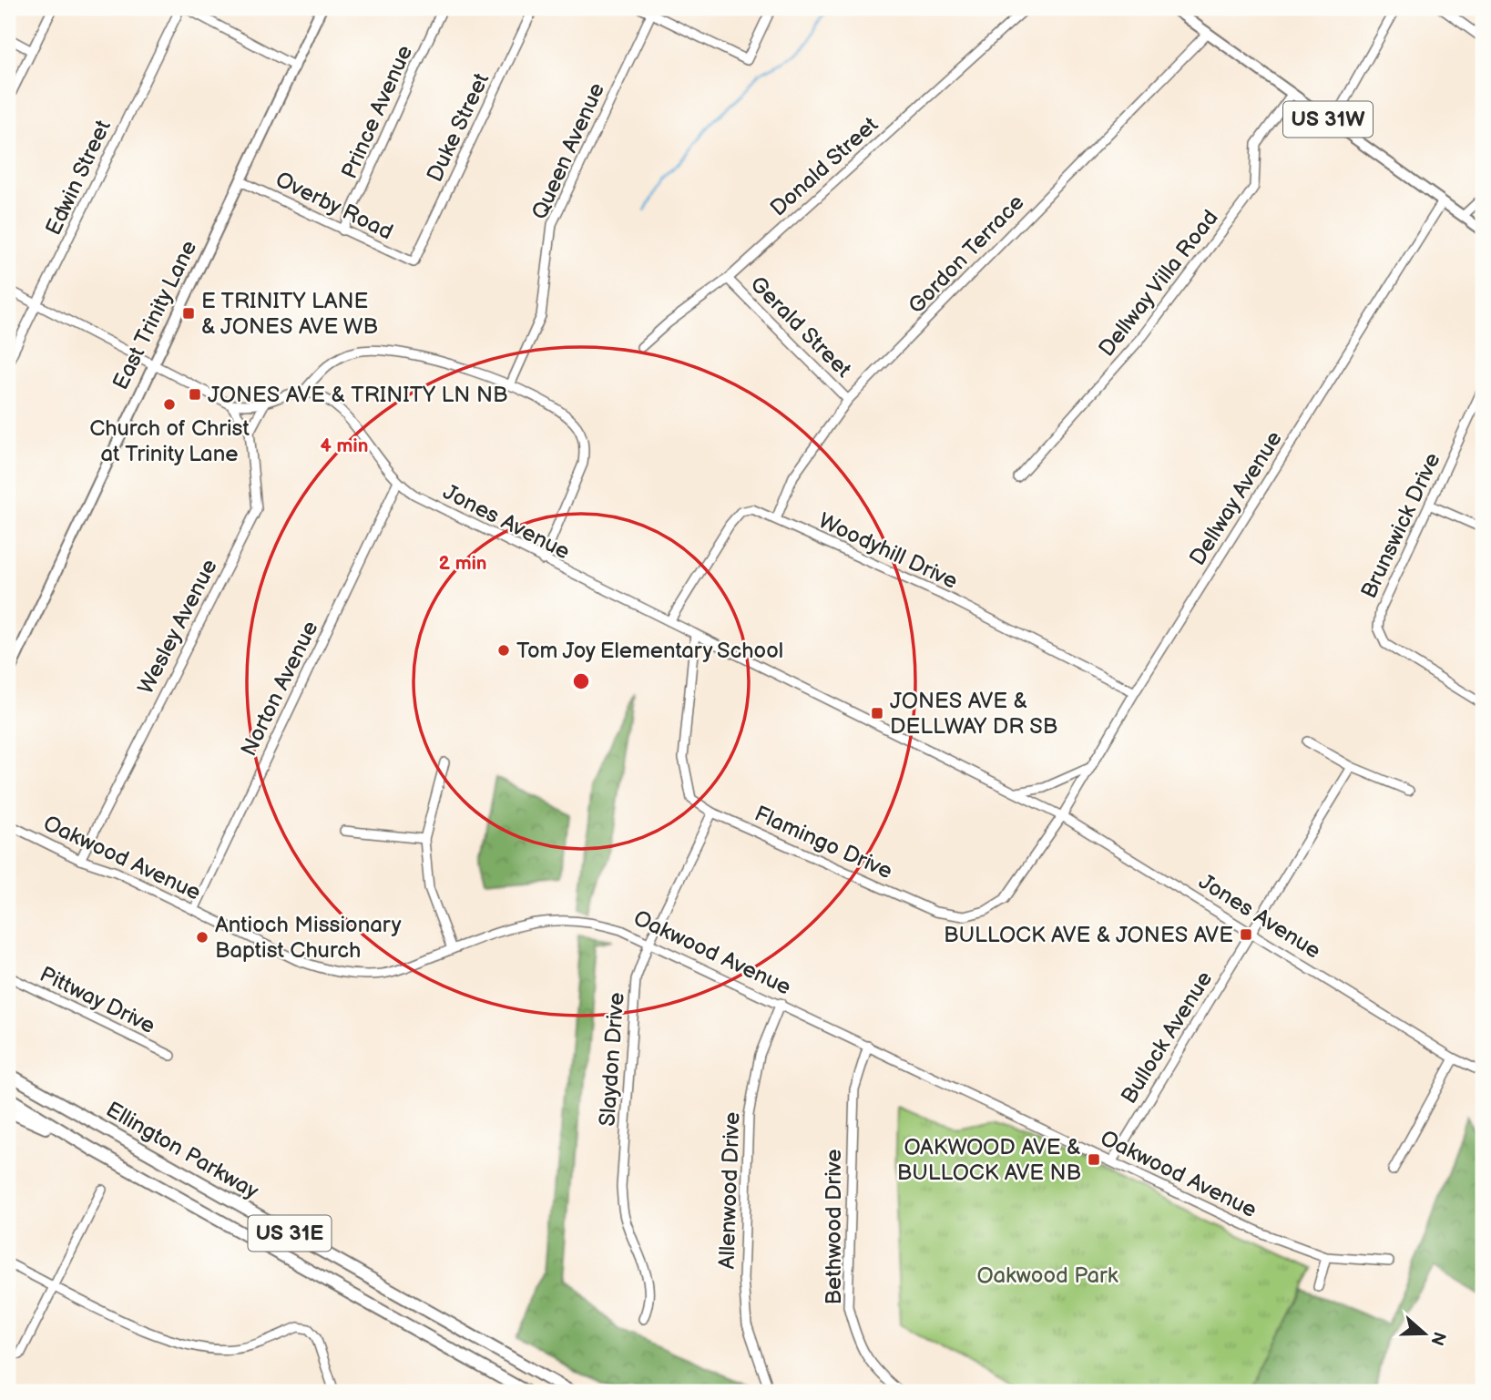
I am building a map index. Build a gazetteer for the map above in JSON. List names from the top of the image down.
{
  "streets": {
    "highway": ["Ellington Parkway", "US 31E"],
    "main road": ["US 31W", "East Trinity Lane"],
    "street": [
      "Prince Avenue",
      "Duke Street",
      "Queen Avenue",
      "Donald Street",
      "Edwin Street",
      "Overby Road",
      "Gordon Terrace",
      "Dellway Villa Road",
      "Gerald Street",
      "Dellway Avenue",
      "Jones Avenue",
      "Brunswick Drive",
      "Woodyhill Drive",
      "Wesley Avenue",
      "Norton Avenue",
      "Flamingo Drive",
      "Oakwood Avenue",
      "Pittway Drive",
      "Bullock Avenue",
      "Slaydon Drive",
      "Allenwood Drive",
      "Bethwood Drive"
    ]
  },
  "crossings": [
    ["Prince Avenue", "Overby Road"],
    ["US 31W", "Gordon Terrace"],
    ["US 31W", "Dellway Villa Road"],
    ["US 31W", "Dellway Avenue"],
    ["Duke Street", "Overby Road"],
    ["Donald Street", "Gerald Street"],
    ["Overby Road", "East Trinity Lane"],
    ["Gordon Terrace", "Gerald Street"],
    ["Gordon Terrace", "Woodyhill Drive"],
    ["Dellway Avenue", "Jones Avenue"],
    ["Dellway Avenue", "Woodyhill Drive"],
    ["Dellway Avenue", "Flamingo Drive"],
    ["Jones Avenue", "Woodyhill Drive"],
    ["Jones Avenue", "Norton Avenue"],
    ["Jones Avenue", "Flamingo Drive"],
    ["Jones Avenue", "Bullock Avenue"],
    ["Wesley Avenue", "Oakwood Avenue"],
    ["Norton Avenue", "Oakwood Avenue"],
    ["Flamingo Drive", "Slaydon Drive"],
    ["Oakwood Avenue", "Bullock Avenue"],
    ["Oakwood Avenue", "Slaydon Drive"],
    ["Oakwood Avenue", "Allenwood Drive"],
    ["Oakwood Avenue", "Bethwood Drive"]
  ],
  "parks": ["Oakwood Park"],
  "places": {
    "transit": [
      "E TRINITY LANE & JONES AVE WB",
      "JONES AVE & TRINITY LN NB",
      "JONES AVE & DELLWAY DR SB",
      "BULLOCK AVE & JONES AVE",
      "OAKWOOD AVE & BULLOCK AVE NB"
    ],
    "other": ["Church of Christ at Trinity Lane", "Tom Joy Elementary School", "Antioch Missionary Baptist Church"]
  },
  "north": "right",
  "rings": ["4 min", "2 min"]
}
